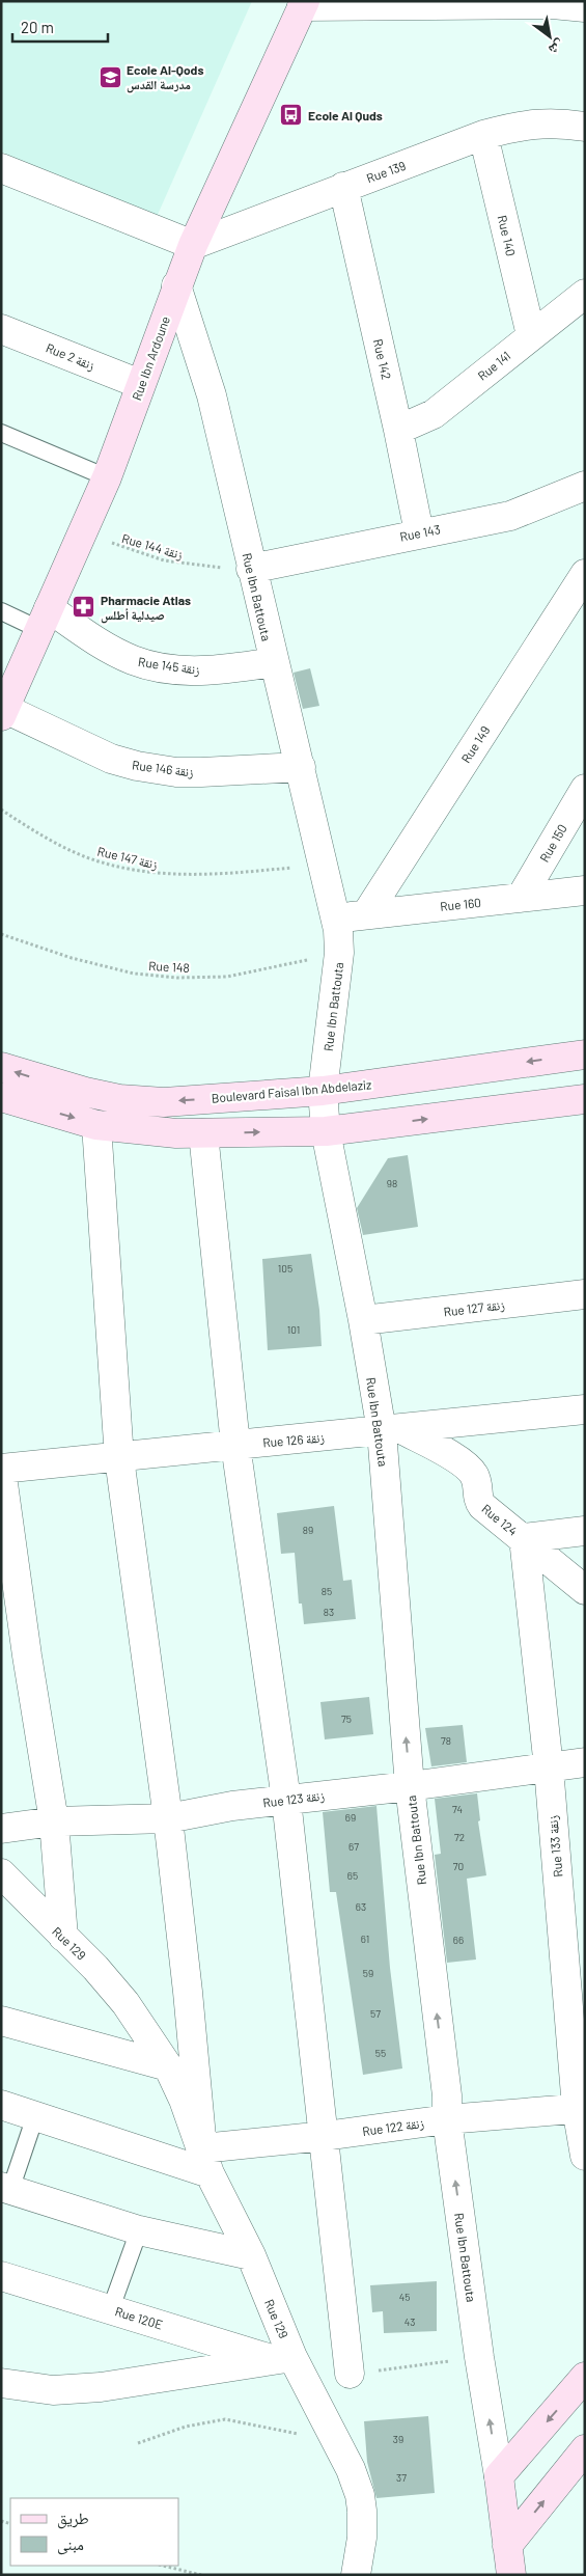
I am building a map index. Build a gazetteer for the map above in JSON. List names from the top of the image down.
{
  "streets": {
    "main road": ["Rue Ibn Ardoune", "Rue Ibn Battouta", "Boulevard Faisal Ibn Abdelaziz"],
    "street": [
      "Rue 139",
      "Rue 140",
      "Rue 2 زنقة",
      "Rue 142",
      "Rue 141",
      "Rue 143",
      "Rue 145 زنقة",
      "Rue 149",
      "Rue 146 زنقة",
      "Rue 150",
      "Rue 160",
      "Rue 127 زنقة",
      "Rue 126 زنقة",
      "Rue 124",
      "Rue 123 زنقة",
      "Rue 133 زنقة",
      "Rue 129",
      "Rue 122 زنقة",
      "Rue 120E"
    ],
    "path": ["Rue 144 زنقة", "Rue 147 زنقة", "Rue 148"]
  },
  "crossings": [
    ["Rue 139", "Rue 140"],
    ["Rue 139", "Rue Ibn Ardoune"],
    ["Rue 139", "Rue 142"],
    ["Rue 140", "Rue 141"],
    ["Rue 2 زنقة", "Rue Ibn Ardoune"],
    ["Rue Ibn Ardoune", "Rue 144 زنقة"],
    ["Rue Ibn Ardoune", "Rue Ibn Battouta"],
    ["Rue Ibn Ardoune", "Rue 145 زنقة"],
    ["Rue Ibn Ardoune", "Rue 146 زنقة"],
    ["Rue 142", "Rue 141"],
    ["Rue 142", "Rue 143"],
    ["Rue 143", "Rue 144 زنقة"],
    ["Rue 143", "Rue Ibn Battouta"],
    ["Rue 144 زنقة", "Rue Ibn Battouta"],
    ["Rue Ibn Battouta", "Rue 145 زنقة"],
    ["Rue Ibn Battouta", "Rue 146 زنقة"],
    ["Rue Ibn Battouta", "Rue 147 زنقة"],
    ["Rue Ibn Battouta", "Rue 160"],
    ["Rue Ibn Battouta", "Rue 148"],
    ["Rue Ibn Battouta", "Boulevard Faisal Ibn Abdelaziz"],
    ["Rue Ibn Battouta", "Rue 127 زنقة"],
    ["Rue Ibn Battouta", "Rue 126 زنقة"],
    ["Rue Ibn Battouta", "Rue 124"],
    ["Rue Ibn Battouta", "Rue 123 زنقة"],
    ["Rue Ibn Battouta", "Rue 122 زنقة"],
    ["Rue 149", "Rue 160"],
    ["Rue 150", "Rue 160"],
    ["Rue 126 زنقة", "Rue 124"],
    ["Rue 124", "Rue 133 زنقة"],
    ["Rue 123 زنقة", "Rue 133 زنقة"],
    ["Rue 133 زنقة", "Rue 122 زنقة"],
    ["Rue 129", "Rue 122 زنقة"],
    ["Rue 129", "Rue 120E"]
  ],
  "places": {
    "school or university": ["Ecole Al-Qods مدرسة القدس"],
    "bus stop": ["Ecole Al Quds"],
    "pharmacy": ["Pharmacie Atlas صيدلية أطلس"]
  },
  "house_numbers": [
    "98",
    "105",
    "101",
    "89",
    "85",
    "83",
    "75",
    "78",
    "74",
    "69",
    "72",
    "67",
    "70",
    "65",
    "63",
    "61",
    "66",
    "59",
    "57",
    "55",
    "45",
    "43",
    "39",
    "37"
  ],
  "legend": ["طريق", "مبنى"],
  "scale_bar": "20 m",
  "north": "bottom right"
}
